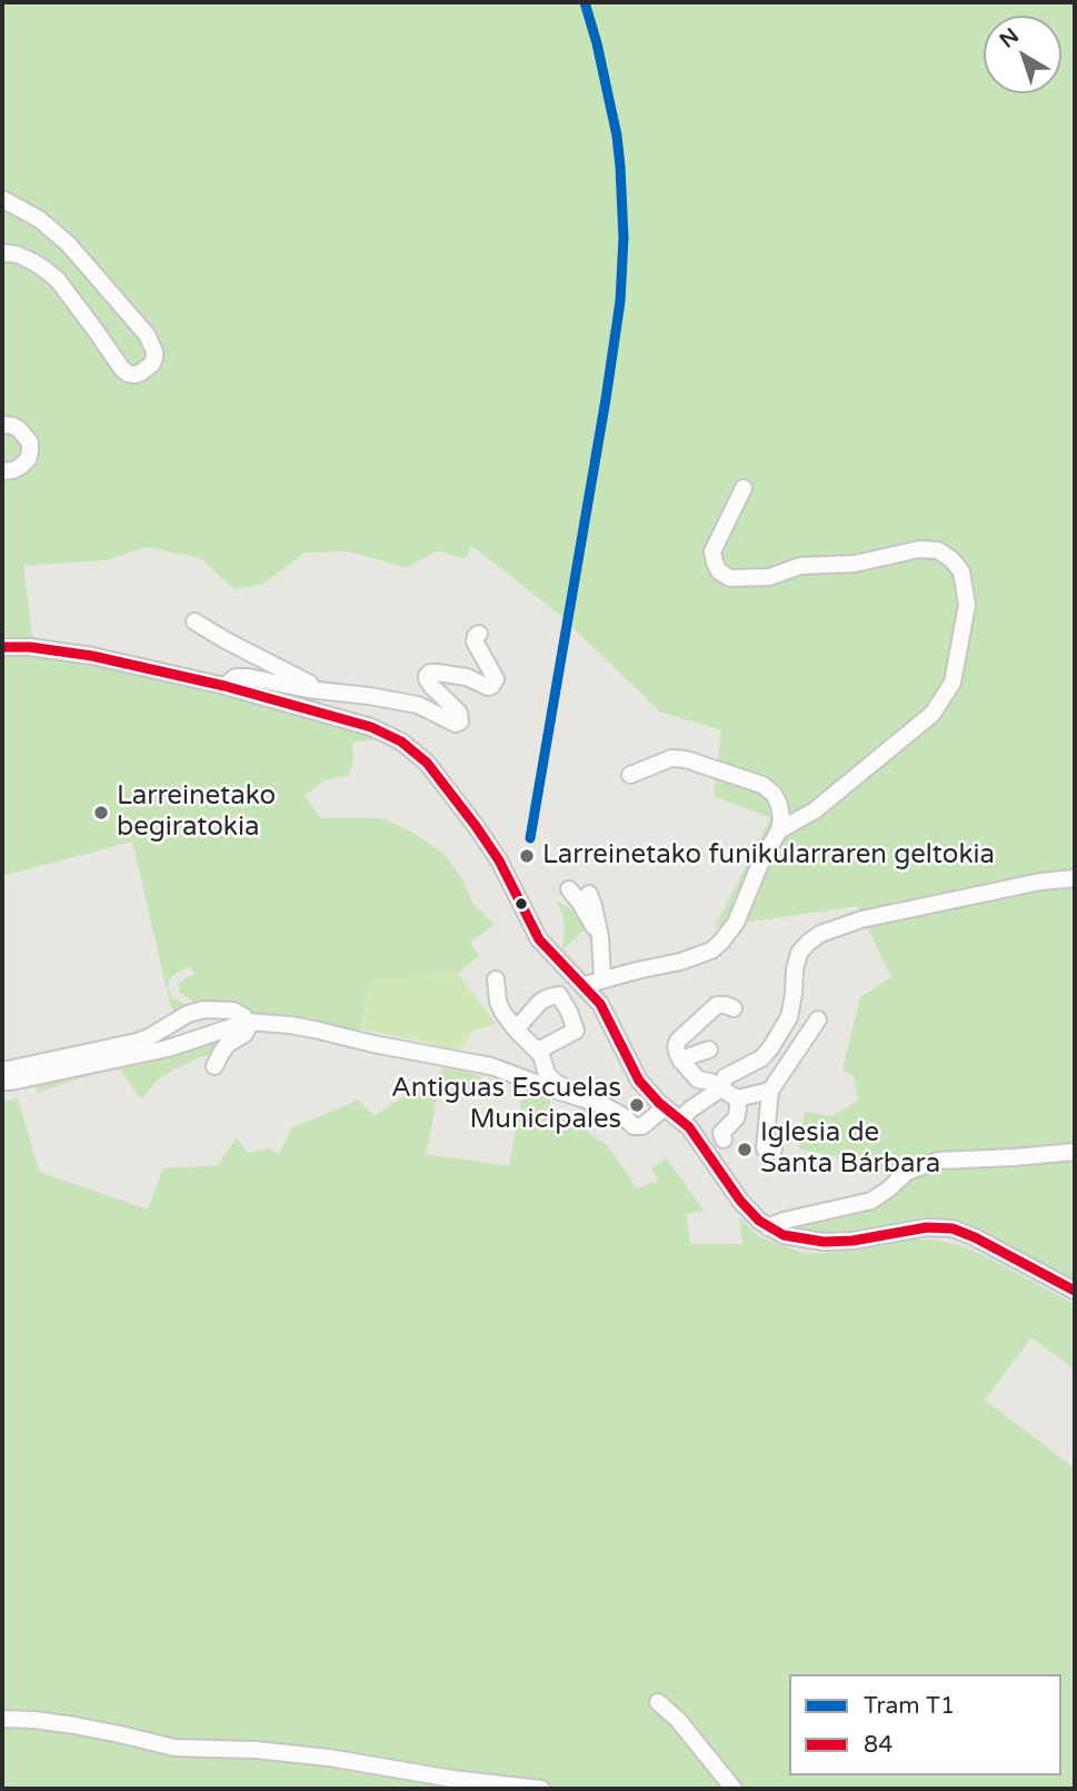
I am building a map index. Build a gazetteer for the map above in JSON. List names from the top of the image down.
{
  "places": [
    "Larreinetako begiratokia",
    "Larreinetako funikularraren geltokia",
    "Antiguas Escuelas Municipales",
    "Iglesia de Santa Bárbara"
  ],
  "lines": ["tram line T1", "transit line 84"],
  "legend": ["Tram T1", "84"],
  "north": "top left"
}
